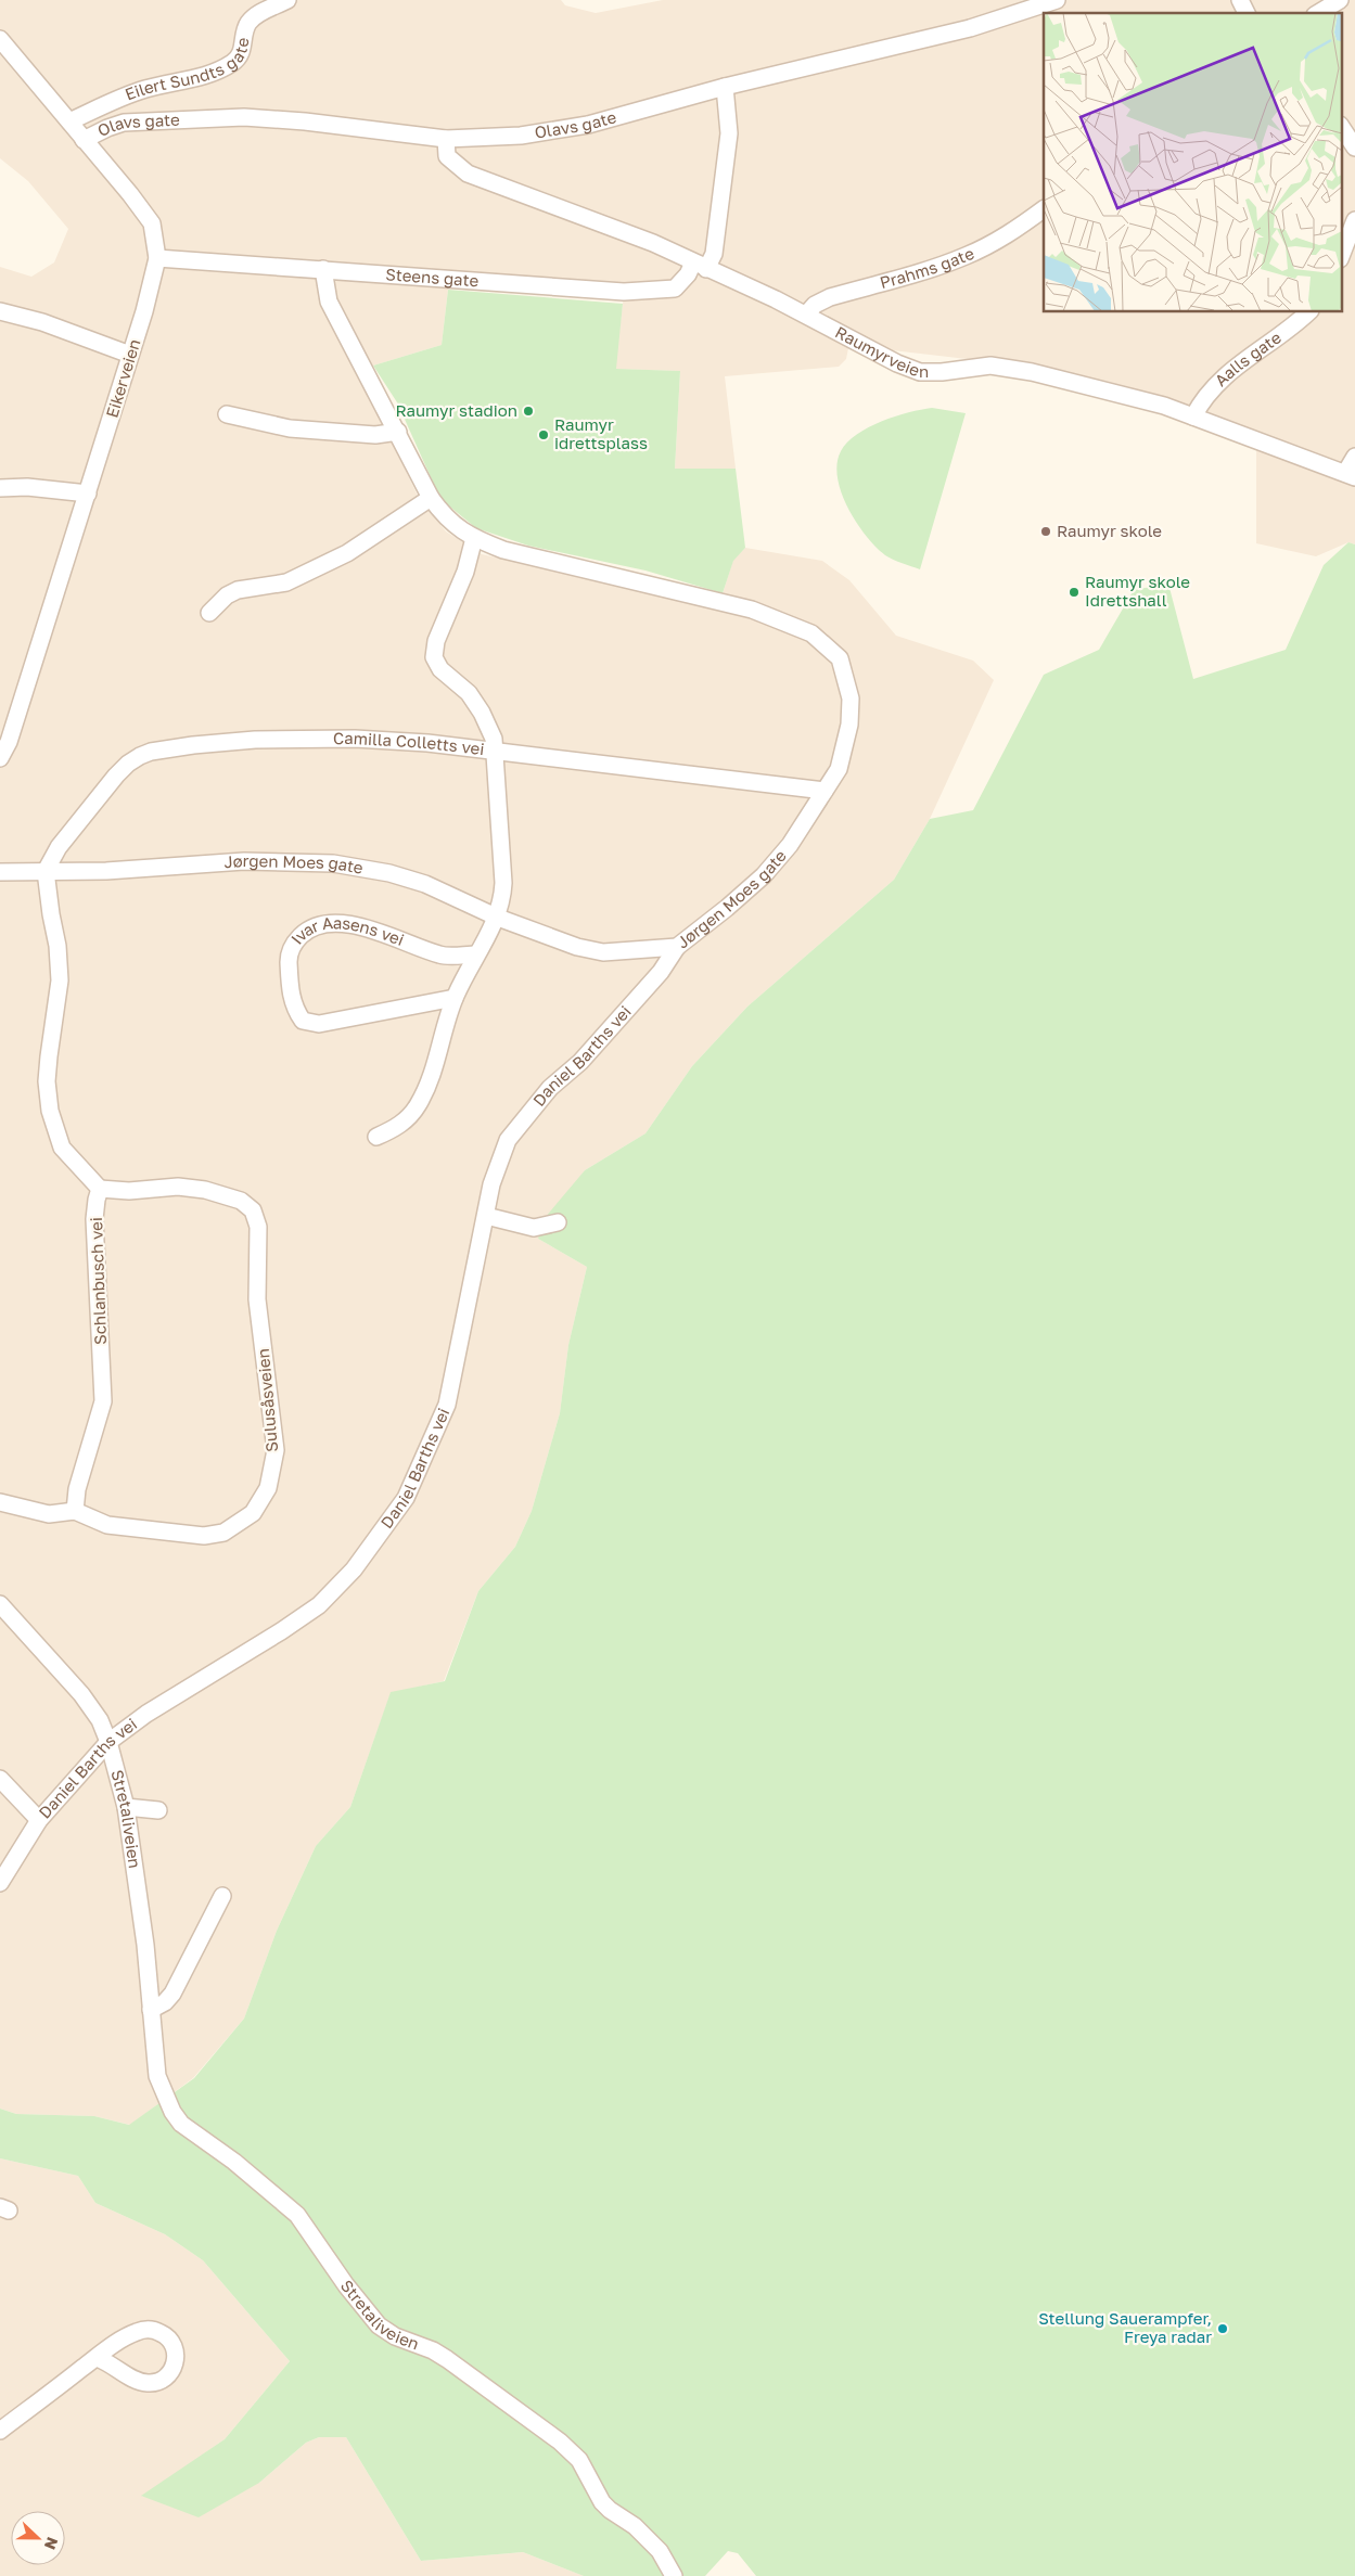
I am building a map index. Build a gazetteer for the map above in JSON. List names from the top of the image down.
{
  "streets": {
    "street": [
      "Eilert Sundts gate",
      "Olavs gate",
      "Prahms gate",
      "Steens gate",
      "Raumyrveien",
      "Aalls gate",
      "Eikerveien",
      "Camilla Colletts vei",
      "Jørgen Moes gate",
      "Ivar Aasens vei",
      "Daniel Barths vei",
      "Schlanbusch vei",
      "Sulusåsveien",
      "Stretaliveien"
    ]
  },
  "crossings": [
    ["Eilert Sundts gate", "Eikerveien"],
    ["Olavs gate", "Steens gate"],
    ["Olavs gate", "Raumyrveien"],
    ["Olavs gate", "Eikerveien"],
    ["Prahms gate", "Raumyrveien"],
    ["Steens gate", "Raumyrveien"],
    ["Steens gate", "Eikerveien"],
    ["Steens gate", "Jørgen Moes gate"],
    ["Raumyrveien", "Aalls gate"],
    ["Camilla Colletts vei", "Jørgen Moes gate"],
    ["Jørgen Moes gate", "Daniel Barths vei"],
    ["Daniel Barths vei", "Stretaliveien"],
    ["Schlanbusch vei", "Sulusåsveien"]
  ],
  "places": [
    "Raumyr stadion",
    "Raumyr idrettsplass",
    "Raumyr skole",
    "Raumyr skole Idrettshall",
    "Stellung Sauerampfer, Freya radar"
  ],
  "north": "right"
}
